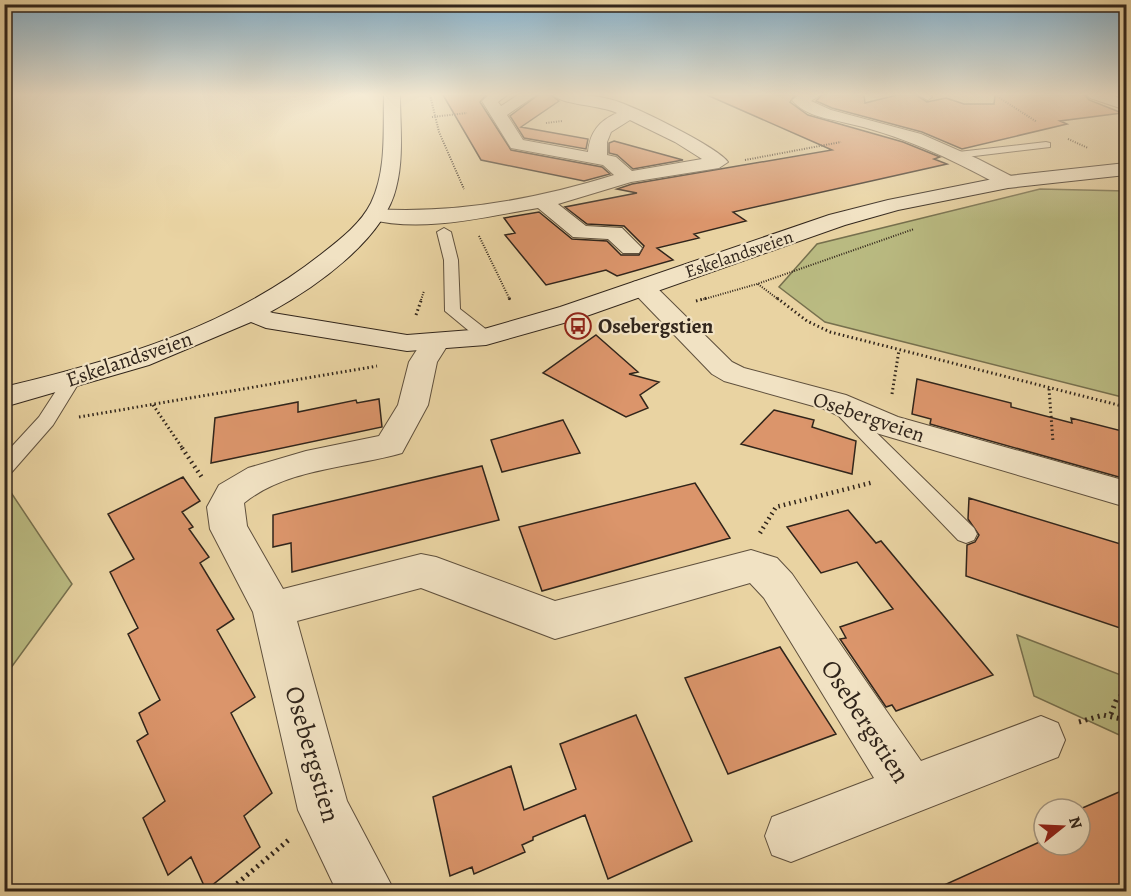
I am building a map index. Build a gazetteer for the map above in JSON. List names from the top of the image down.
{
  "streets": {
    "street": ["Eskelandsveien", "Osebergveien", "Osebergstien"]
  },
  "crossings": [
    ["Eskelandsveien", "Osebergveien"]
  ],
  "places": {
    "bus stop": ["Osebergstien"]
  },
  "north": "right"
}
